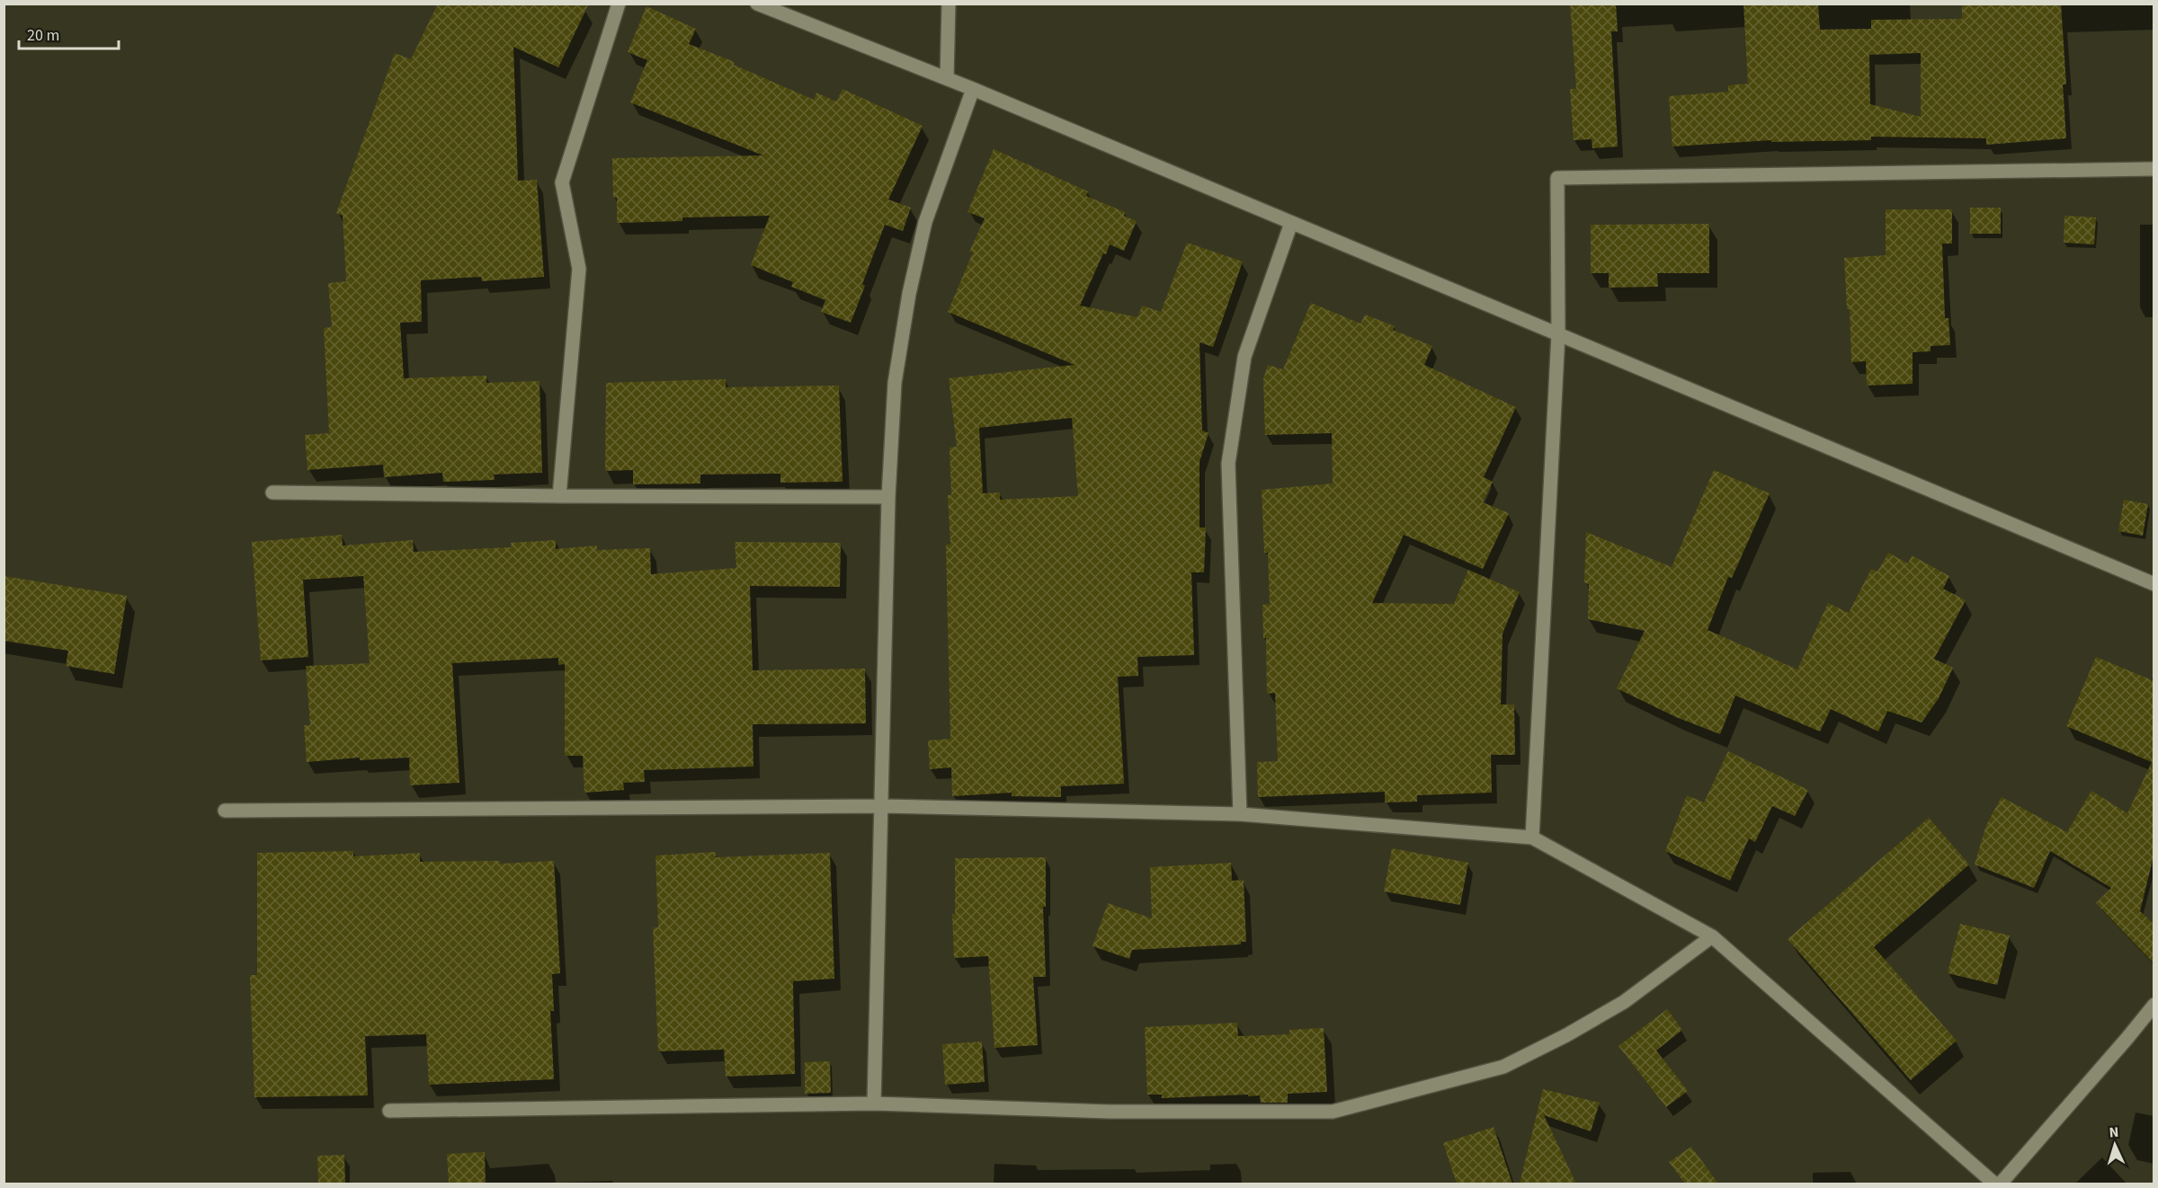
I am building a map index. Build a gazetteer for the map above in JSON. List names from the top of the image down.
{
  "scale_bar": "20 m",
  "north": "top"
}
